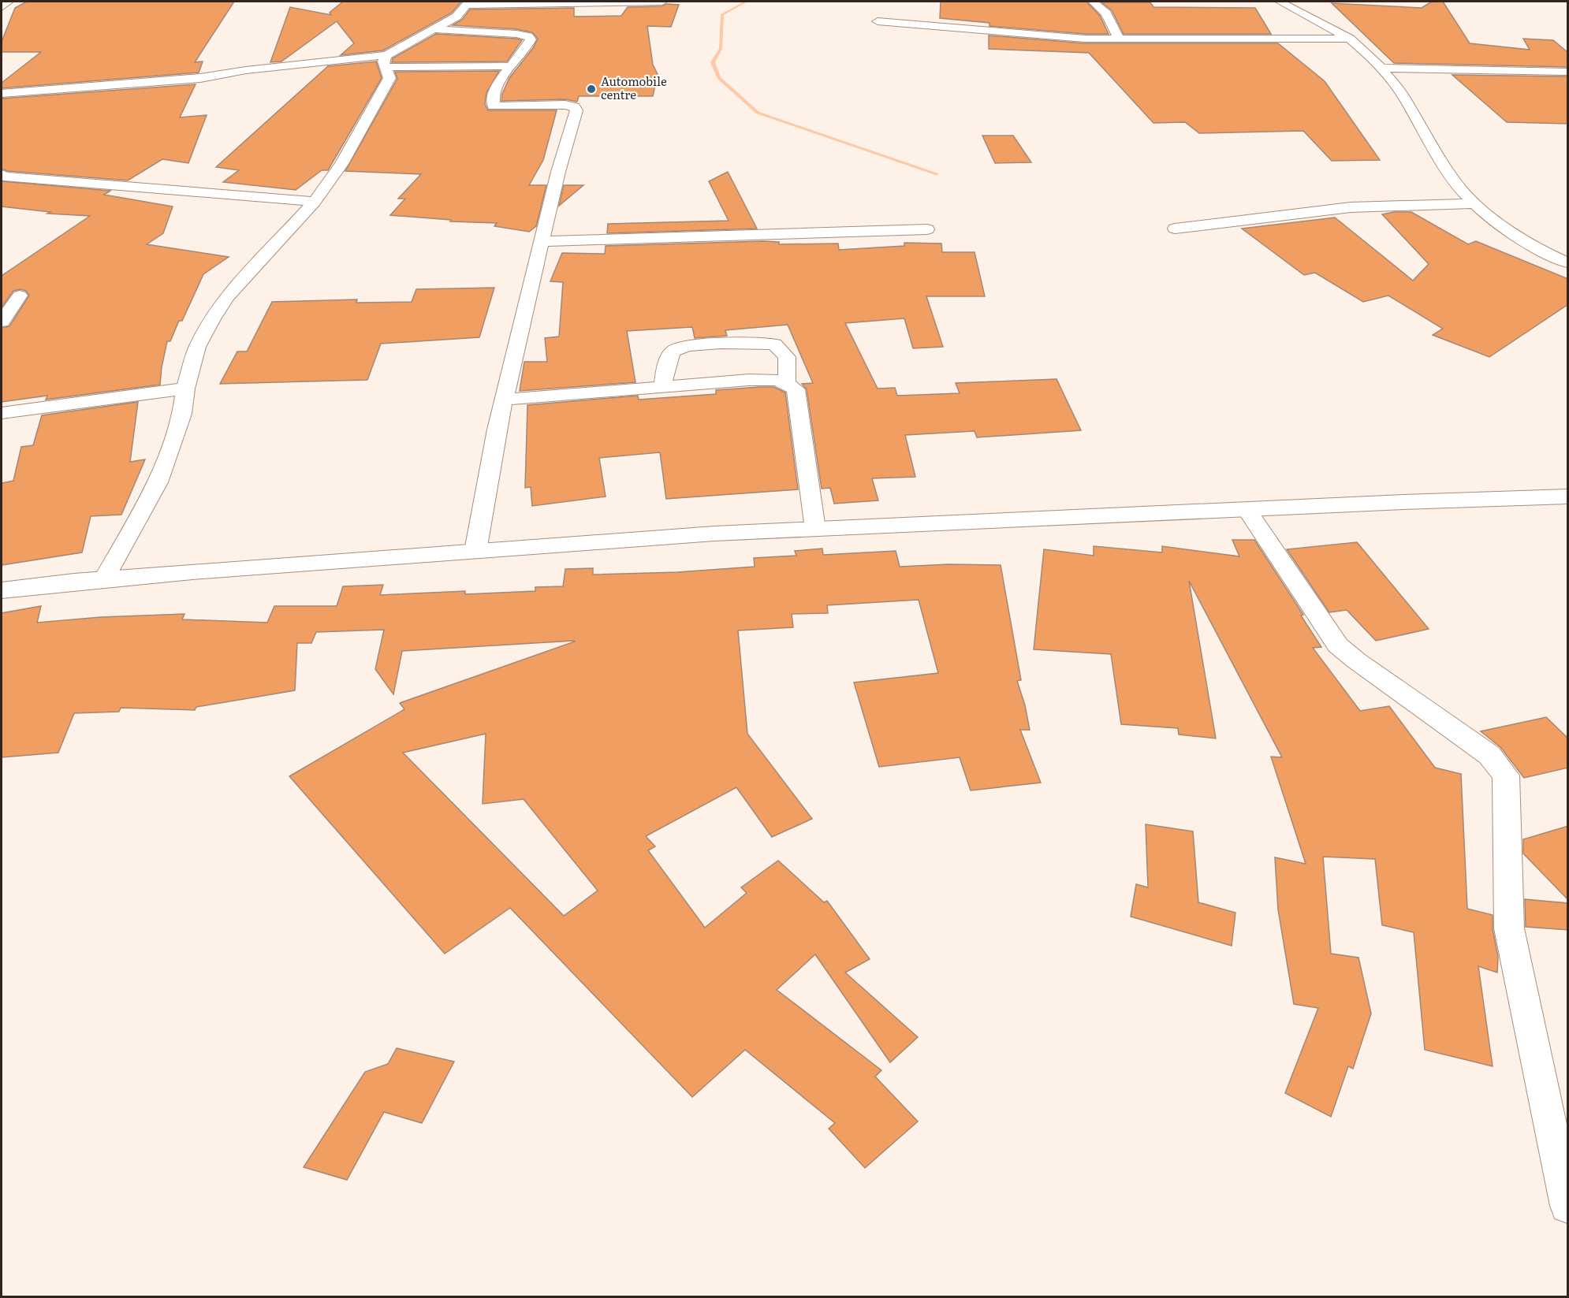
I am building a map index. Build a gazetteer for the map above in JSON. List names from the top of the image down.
{
  "places": ["Automobile centre"]
}
